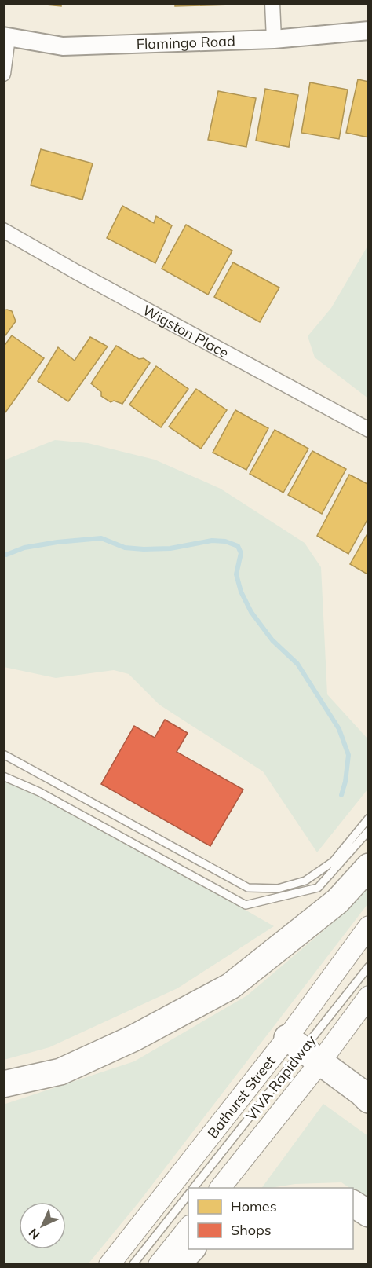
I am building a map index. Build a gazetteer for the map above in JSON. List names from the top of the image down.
{
  "streets": {
    "main road": ["Bathurst Street"],
    "street": ["Flamingo Road", "Wigston Place"],
    "lane": ["VIVA Rapidway"]
  },
  "crossings": [
    ["VIVA Rapidway", "Bathurst Street"]
  ],
  "legend": ["Homes", "Shops"],
  "north": "bottom left"
}
